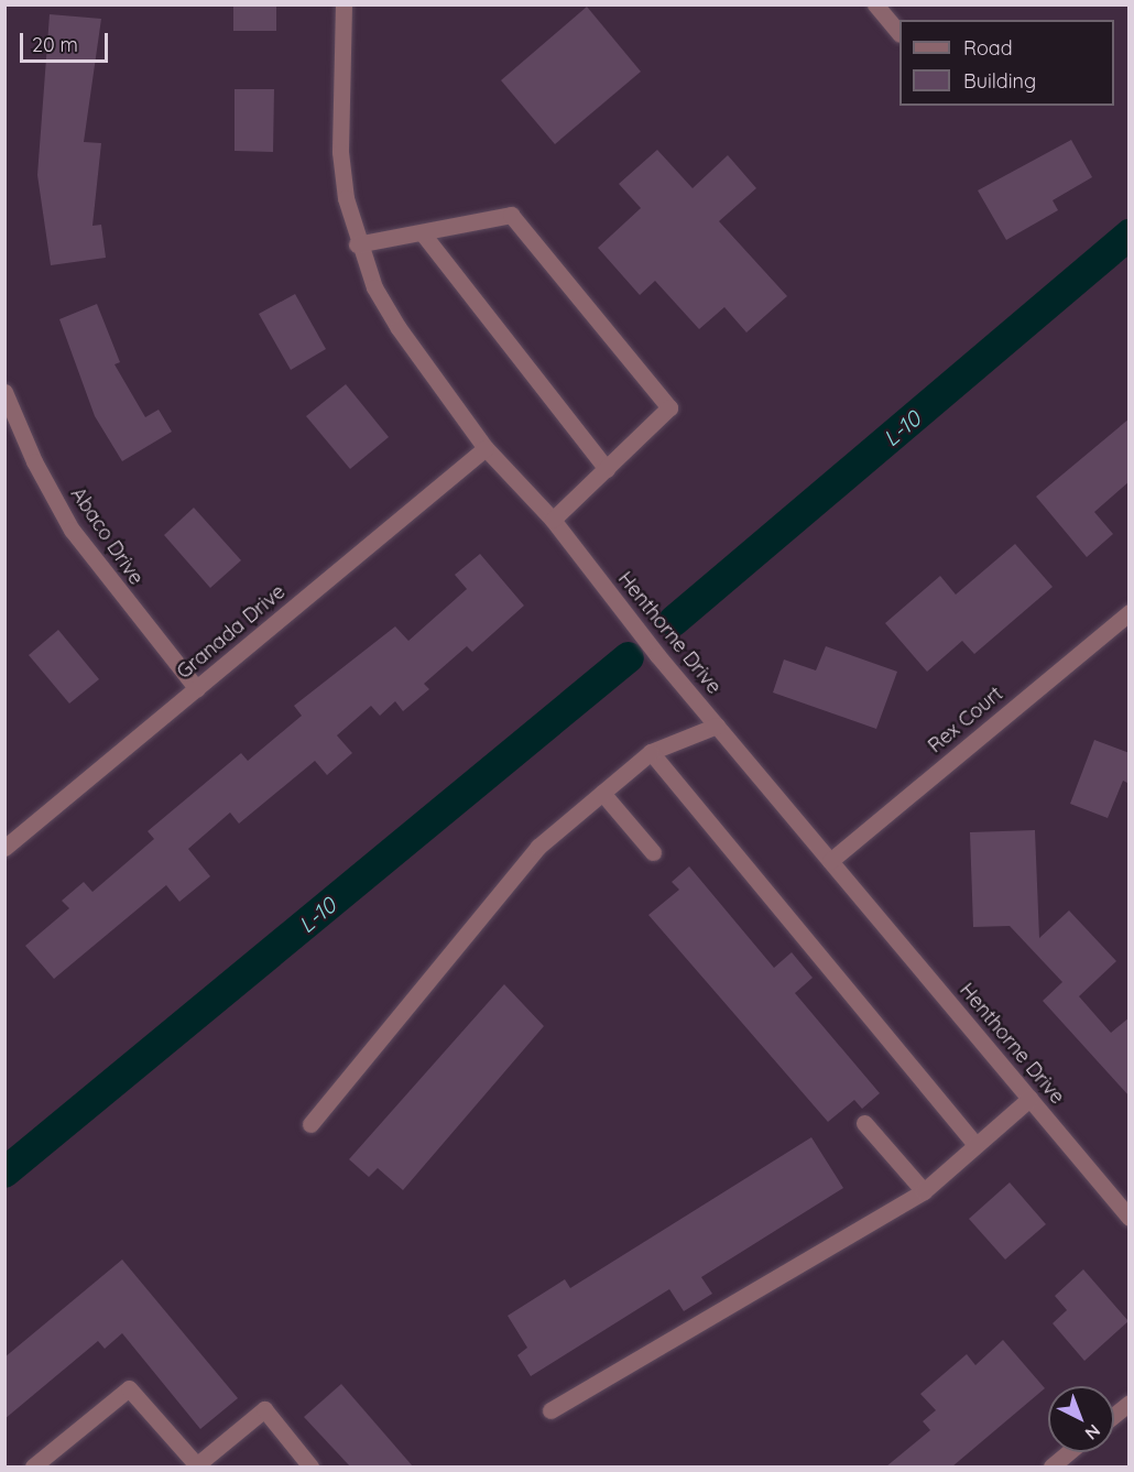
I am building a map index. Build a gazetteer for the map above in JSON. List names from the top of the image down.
{
  "streets": {
    "street": [
      "Abaco Drive",
      "Granada Drive",
      "Henthorne Drive",
      "Rex Court"
    ]
  },
  "crossings": [
    ["Abaco Drive", "Granada Drive"],
    ["Granada Drive", "Henthorne Drive"],
    ["Henthorne Drive", "Rex Court"]
  ],
  "water": ["L-10"],
  "legend": ["Road", "Building"],
  "scale_bar": "20 m",
  "north": "bottom right"
}
